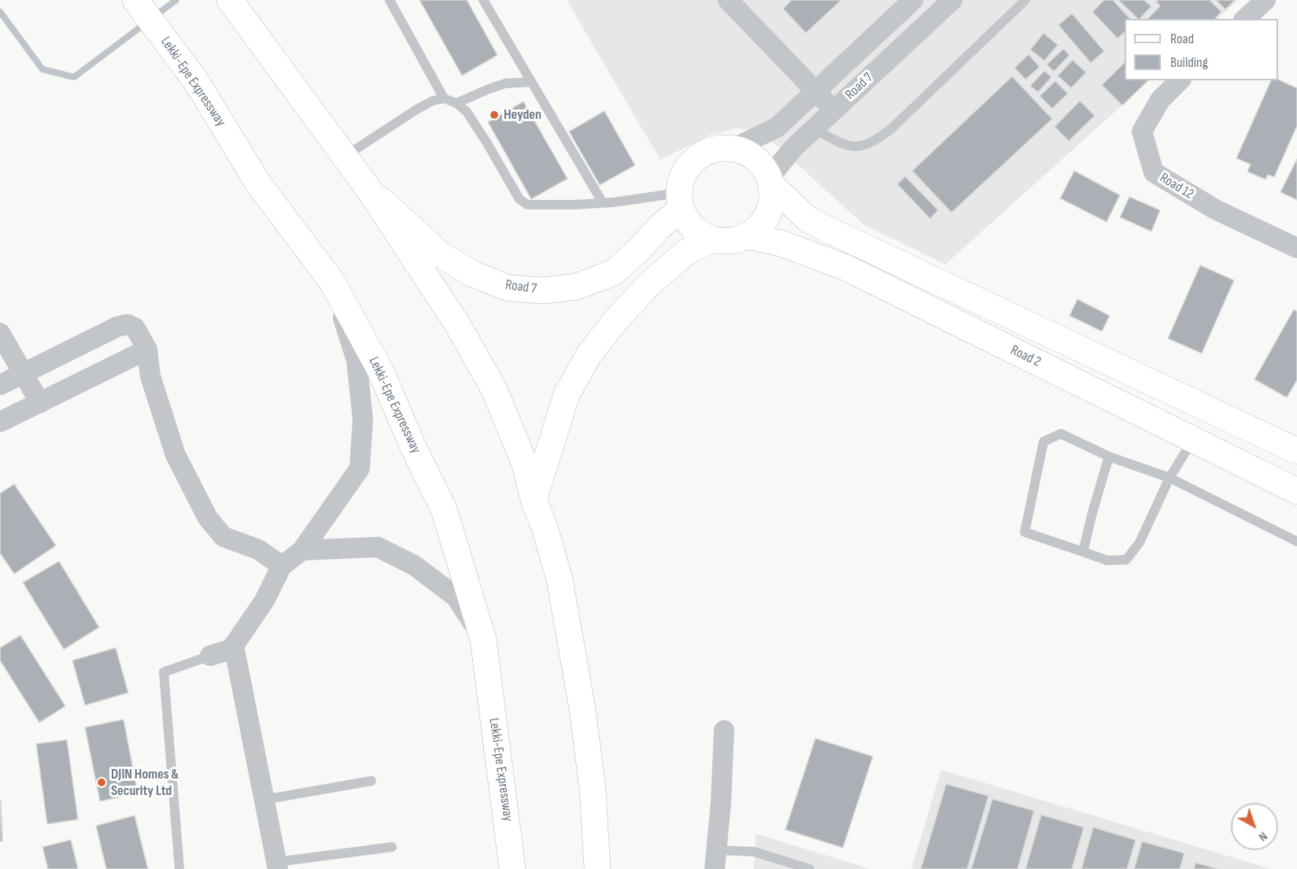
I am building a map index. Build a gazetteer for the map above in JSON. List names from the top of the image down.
{
  "streets": {
    "main road": ["Lekki-Epe Expressway", "Road 7", "Road 2"],
    "street": ["Road 12"]
  },
  "crossings": [
    ["Road 7", "Road 2"]
  ],
  "places": ["Heyden", "DJIN Homes & Security Ltd"],
  "legend": ["Road", "Building"],
  "north": "bottom right"
}
